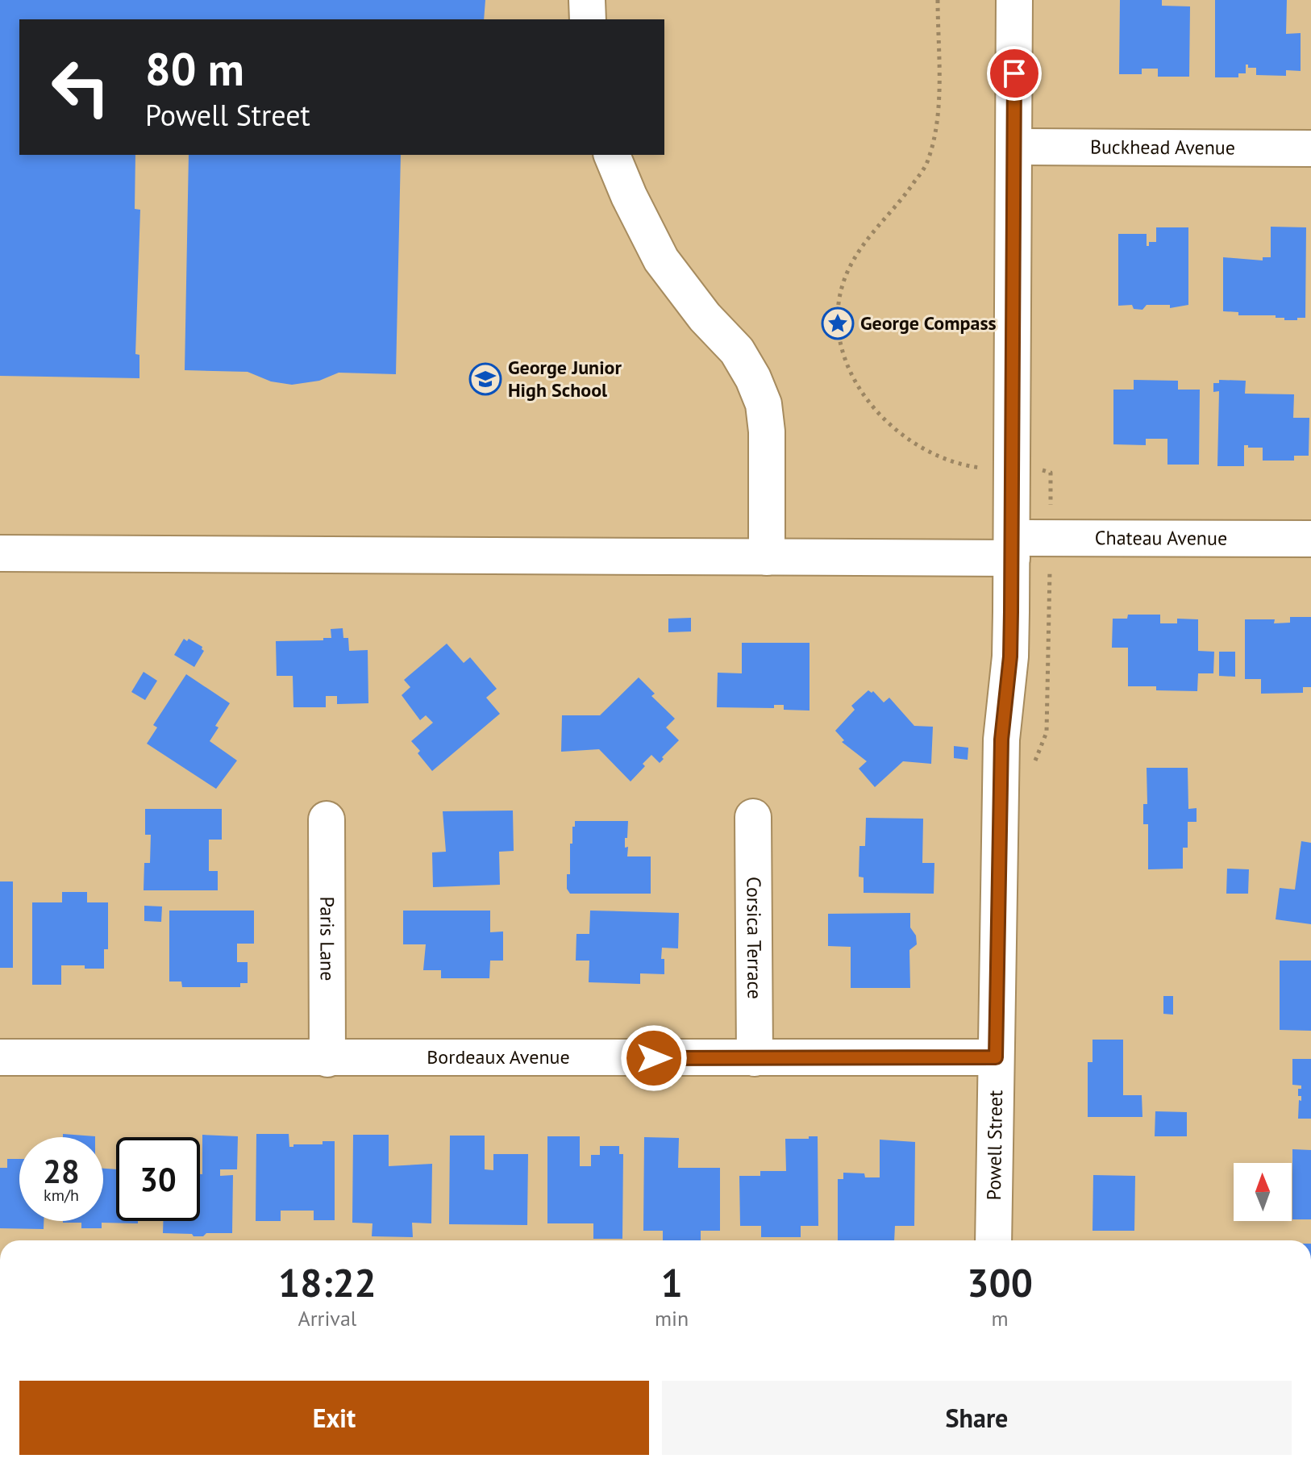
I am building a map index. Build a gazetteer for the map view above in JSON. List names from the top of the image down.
{
  "streets": {
    "street": [
      "Buckhead Avenue",
      "Chateau Avenue",
      "Corsica Terrace",
      "Paris Lane",
      "Bordeaux Avenue",
      "Powell Street"
    ]
  },
  "crossings": [
    ["Buckhead Avenue", "Powell Street"],
    ["Chateau Avenue", "Powell Street"],
    ["Corsica Terrace", "Bordeaux Avenue"],
    ["Paris Lane", "Bordeaux Avenue"],
    ["Bordeaux Avenue", "Powell Street"]
  ],
  "places": {
    "place": ["George Compass"],
    "school or university": ["George Junior High School"]
  },
  "north": "top",
  "page": {
    "turn": ["80 m", "Powell Street"],
    "speed": "28 km/h",
    "limit": "30",
    "eta": [
      "18:22",
      "Arrival",
      "1",
      "min",
      "300",
      "m"
    ],
    "buttons": ["Exit", "Share"]
  }
}
